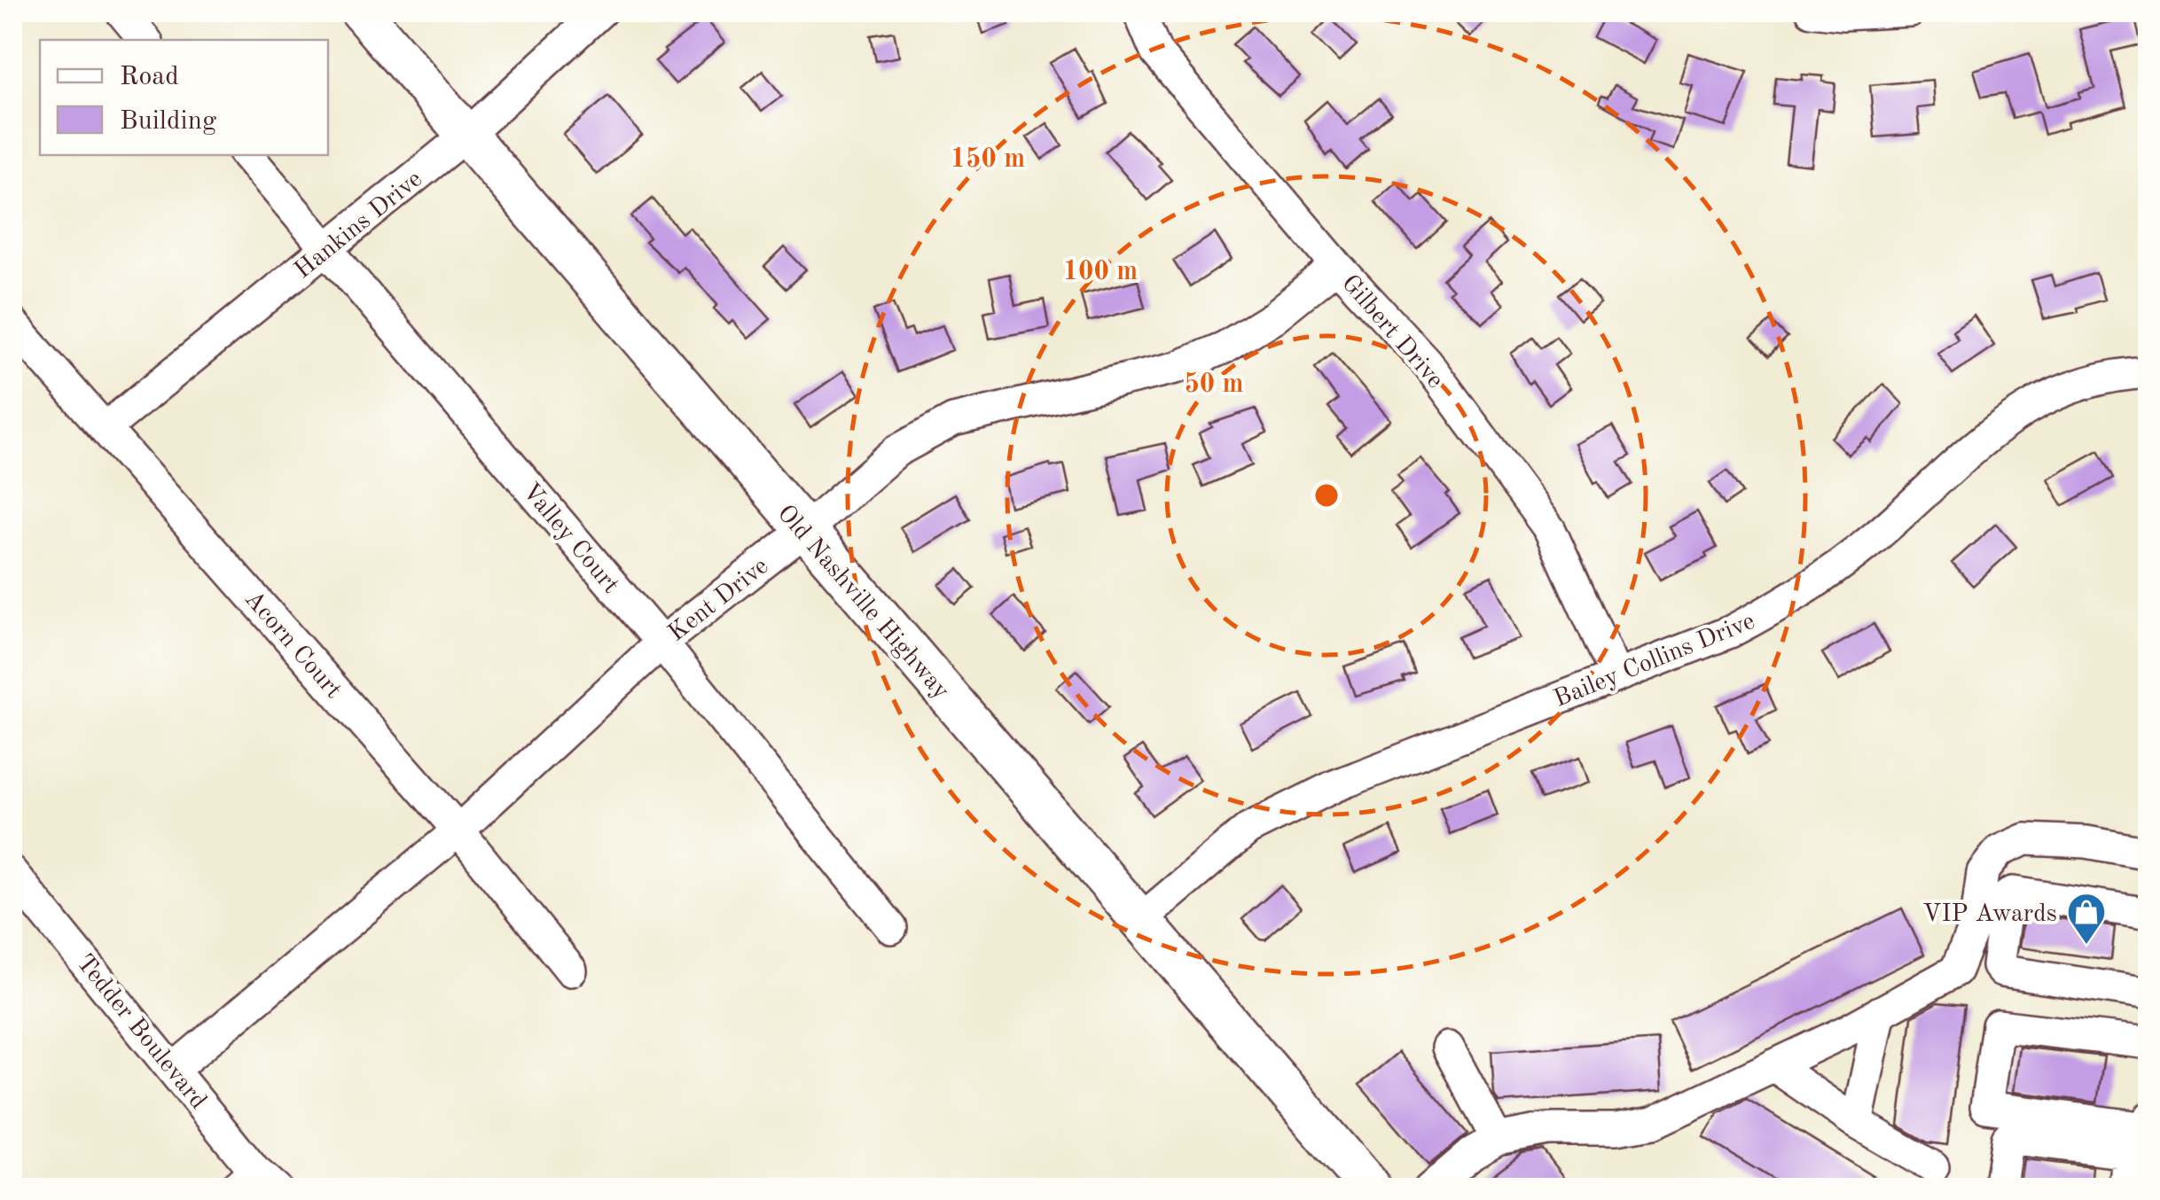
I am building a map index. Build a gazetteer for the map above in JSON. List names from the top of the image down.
{
  "streets": {
    "main road": ["Old Nashville Highway"],
    "street": [
      "Hankins Drive",
      "Gilbert Drive",
      "Valley Court",
      "Kent Drive",
      "Acorn Court",
      "Bailey Collins Drive",
      "Tedder Boulevard"
    ]
  },
  "crossings": [
    ["Hankins Drive", "Valley Court"],
    ["Hankins Drive", "Old Nashville Highway"],
    ["Hankins Drive", "Acorn Court"],
    ["Gilbert Drive", "Kent Drive"],
    ["Gilbert Drive", "Bailey Collins Drive"],
    ["Valley Court", "Kent Drive"],
    ["Kent Drive", "Old Nashville Highway"],
    ["Kent Drive", "Acorn Court"],
    ["Kent Drive", "Tedder Boulevard"],
    ["Old Nashville Highway", "Bailey Collins Drive"]
  ],
  "places": {
    "shop": ["VIP Awards"]
  },
  "legend": ["Road", "Building"],
  "rings": ["150 m", "100 m", "50 m"]
}
